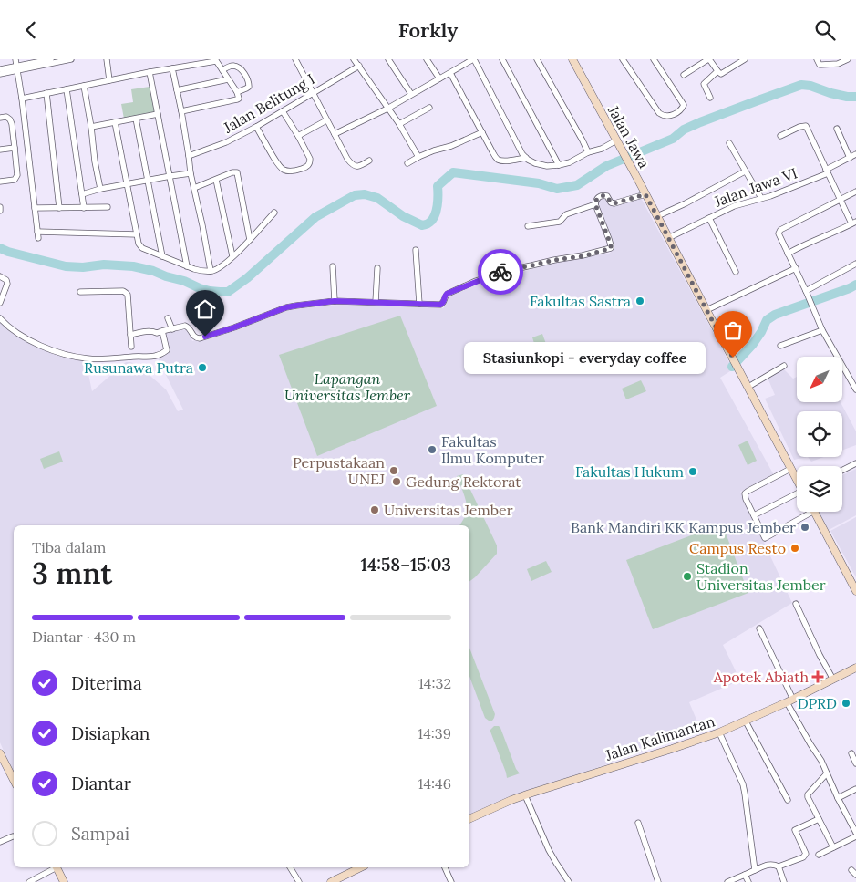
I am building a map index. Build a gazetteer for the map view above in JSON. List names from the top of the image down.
{
  "streets": {
    "main road": ["Jalan Jawa", "Jalan Kalimantan"],
    "street": ["Jalan Belitung I", "Jalan Jawa VI"]
  },
  "crossings": [
    ["Jalan Jawa", "Jalan Jawa VI"]
  ],
  "parks": ["Lapangan Universitas Jember"],
  "places": {
    "other": [
      "Fakultas Sastra",
      "Stasiunkopi - everyday coffee",
      "Rusunawa Putra",
      "Fakultas Ilmu Komputer",
      "Perpustakaan UNEJ",
      "Fakultas Hukum",
      "Gedung Rektorat",
      "Universitas Jember",
      "Bank Mandiri KK Kampus Jember",
      "Campus Resto",
      "Stadion Universitas Jember",
      "DPRD"
    ],
    "health": ["Apotek Abiath"]
  },
  "north": "bottom left",
  "page": {
    "header": "Forkly",
    "bubble": "Stasiunkopi - everyday coffee",
    "heading": ["3 mnt", "Tiba dalam", "14:58–15:03"],
    "bar": "Diantar · 430 m",
    "list": [
      ["Diterima", "14:32"],
      ["Disiapkan", "14:39"],
      ["Diantar", "14:46"],
      "Sampai"
    ]
  }
}
